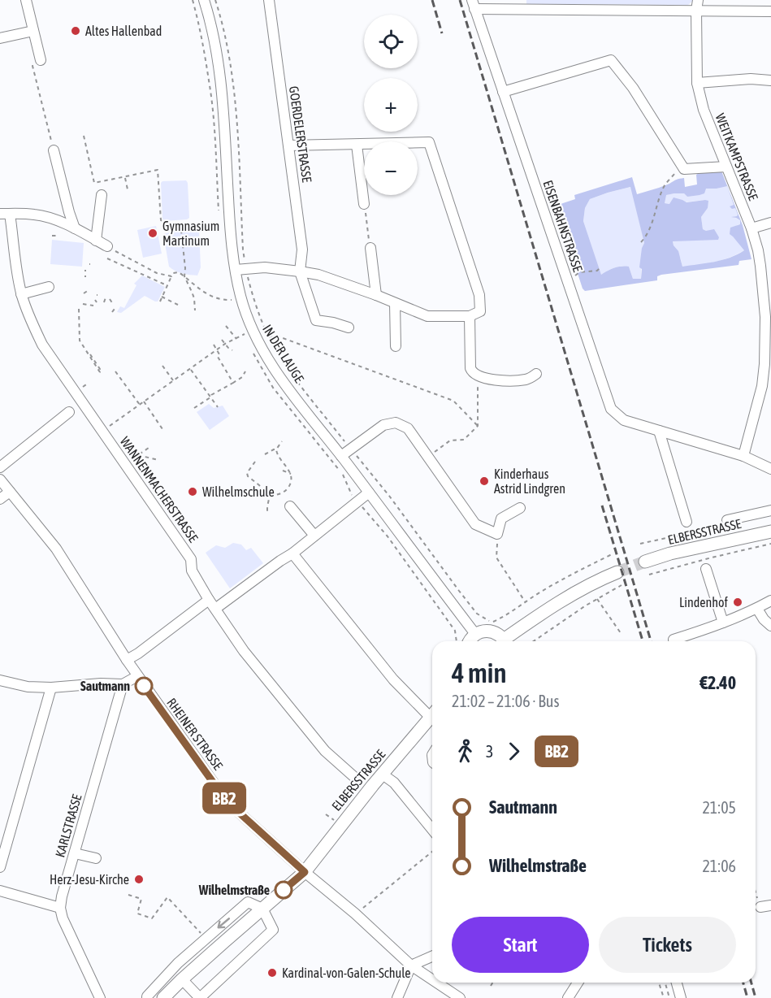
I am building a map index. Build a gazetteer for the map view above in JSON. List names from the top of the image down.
{
  "streets": {
    "main road": ["ELBERSSTRASSE"],
    "street": [
      "GOERDELERSTRASSE",
      "WEITKAMPSTRASSE",
      "EISENBAHNSTRASSE",
      "IN DER LAUGE",
      "WANNENMACHERSTRASSE",
      "RHEINER STRASSE",
      "KARLSTRASSE"
    ]
  },
  "crossings": [
    ["WEITKAMPSTRASSE", "EISENBAHNSTRASSE"],
    ["ELBERSSTRASSE", "RHEINER STRASSE"]
  ],
  "places": [
    "Altes Hallenbad",
    "Gymnasium Martinum",
    "Kinderhaus Astrid Lindgren",
    "Wilhelmschule",
    "Lindenhof",
    "Sautmann",
    "Herz-Jesu-Kirche",
    "Wilhelmstraße",
    "Kardinal-von-Galen-Schule"
  ],
  "lines": ["bus line BB2"],
  "page": {
    "on_map": "BB2",
    "map_buttons": ["+", "−"],
    "heading": ["4 min", "21:02 – 21:06 · Bus", "€2.40"],
    "legs": ["3", "BB2"],
    "list": [
      {
        "name": "Sautmann",
        "value": "21:05"
      },
      {
        "name": "Wilhelmstraße",
        "value": "21:06"
      }
    ],
    "buttons": ["Start", "Tickets"]
  }
}
